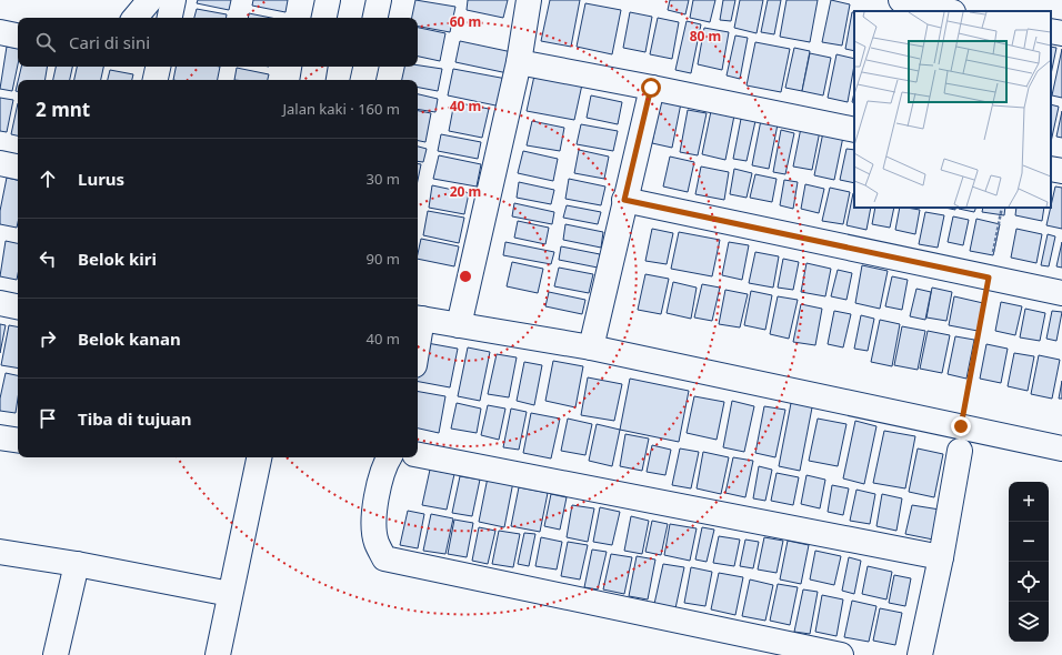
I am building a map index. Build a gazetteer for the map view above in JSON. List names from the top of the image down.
{
  "page": {
    "search": "Cari di sini",
    "heading": ["2 mnt", "Jalan kaki · 160 m"],
    "list": [
      ["Lurus", "30 m"],
      ["Belok kiri", "90 m"],
      ["Belok kanan", "40 m"],
      "Tiba di tujuan"
    ],
    "map_buttons": ["+", "−"]
  },
  "rings": [
    "60 m",
    "80 m",
    "40 m",
    "20 m"
  ]
}
